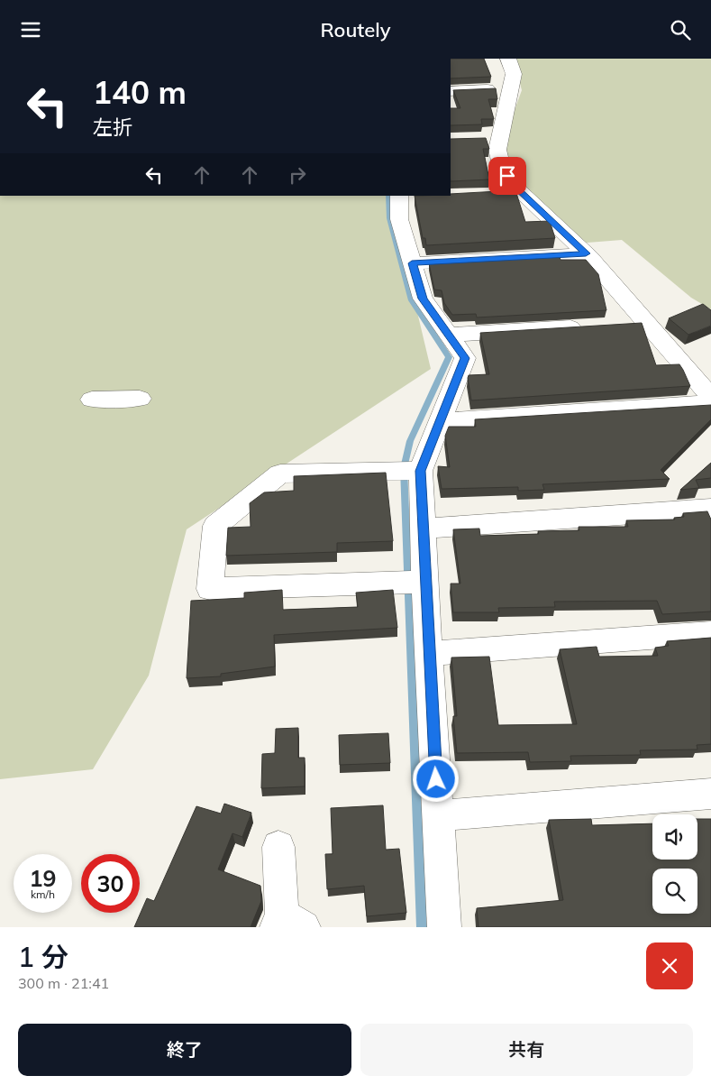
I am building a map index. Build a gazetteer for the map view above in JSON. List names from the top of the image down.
{
  "page": {
    "header": "Routely",
    "turn": ["140 m", "左折"],
    "speed": "19 km/h",
    "limit": "30",
    "heading": ["1 分", "300 m · 21:41"],
    "buttons": ["終了", "共有"]
  }
}
